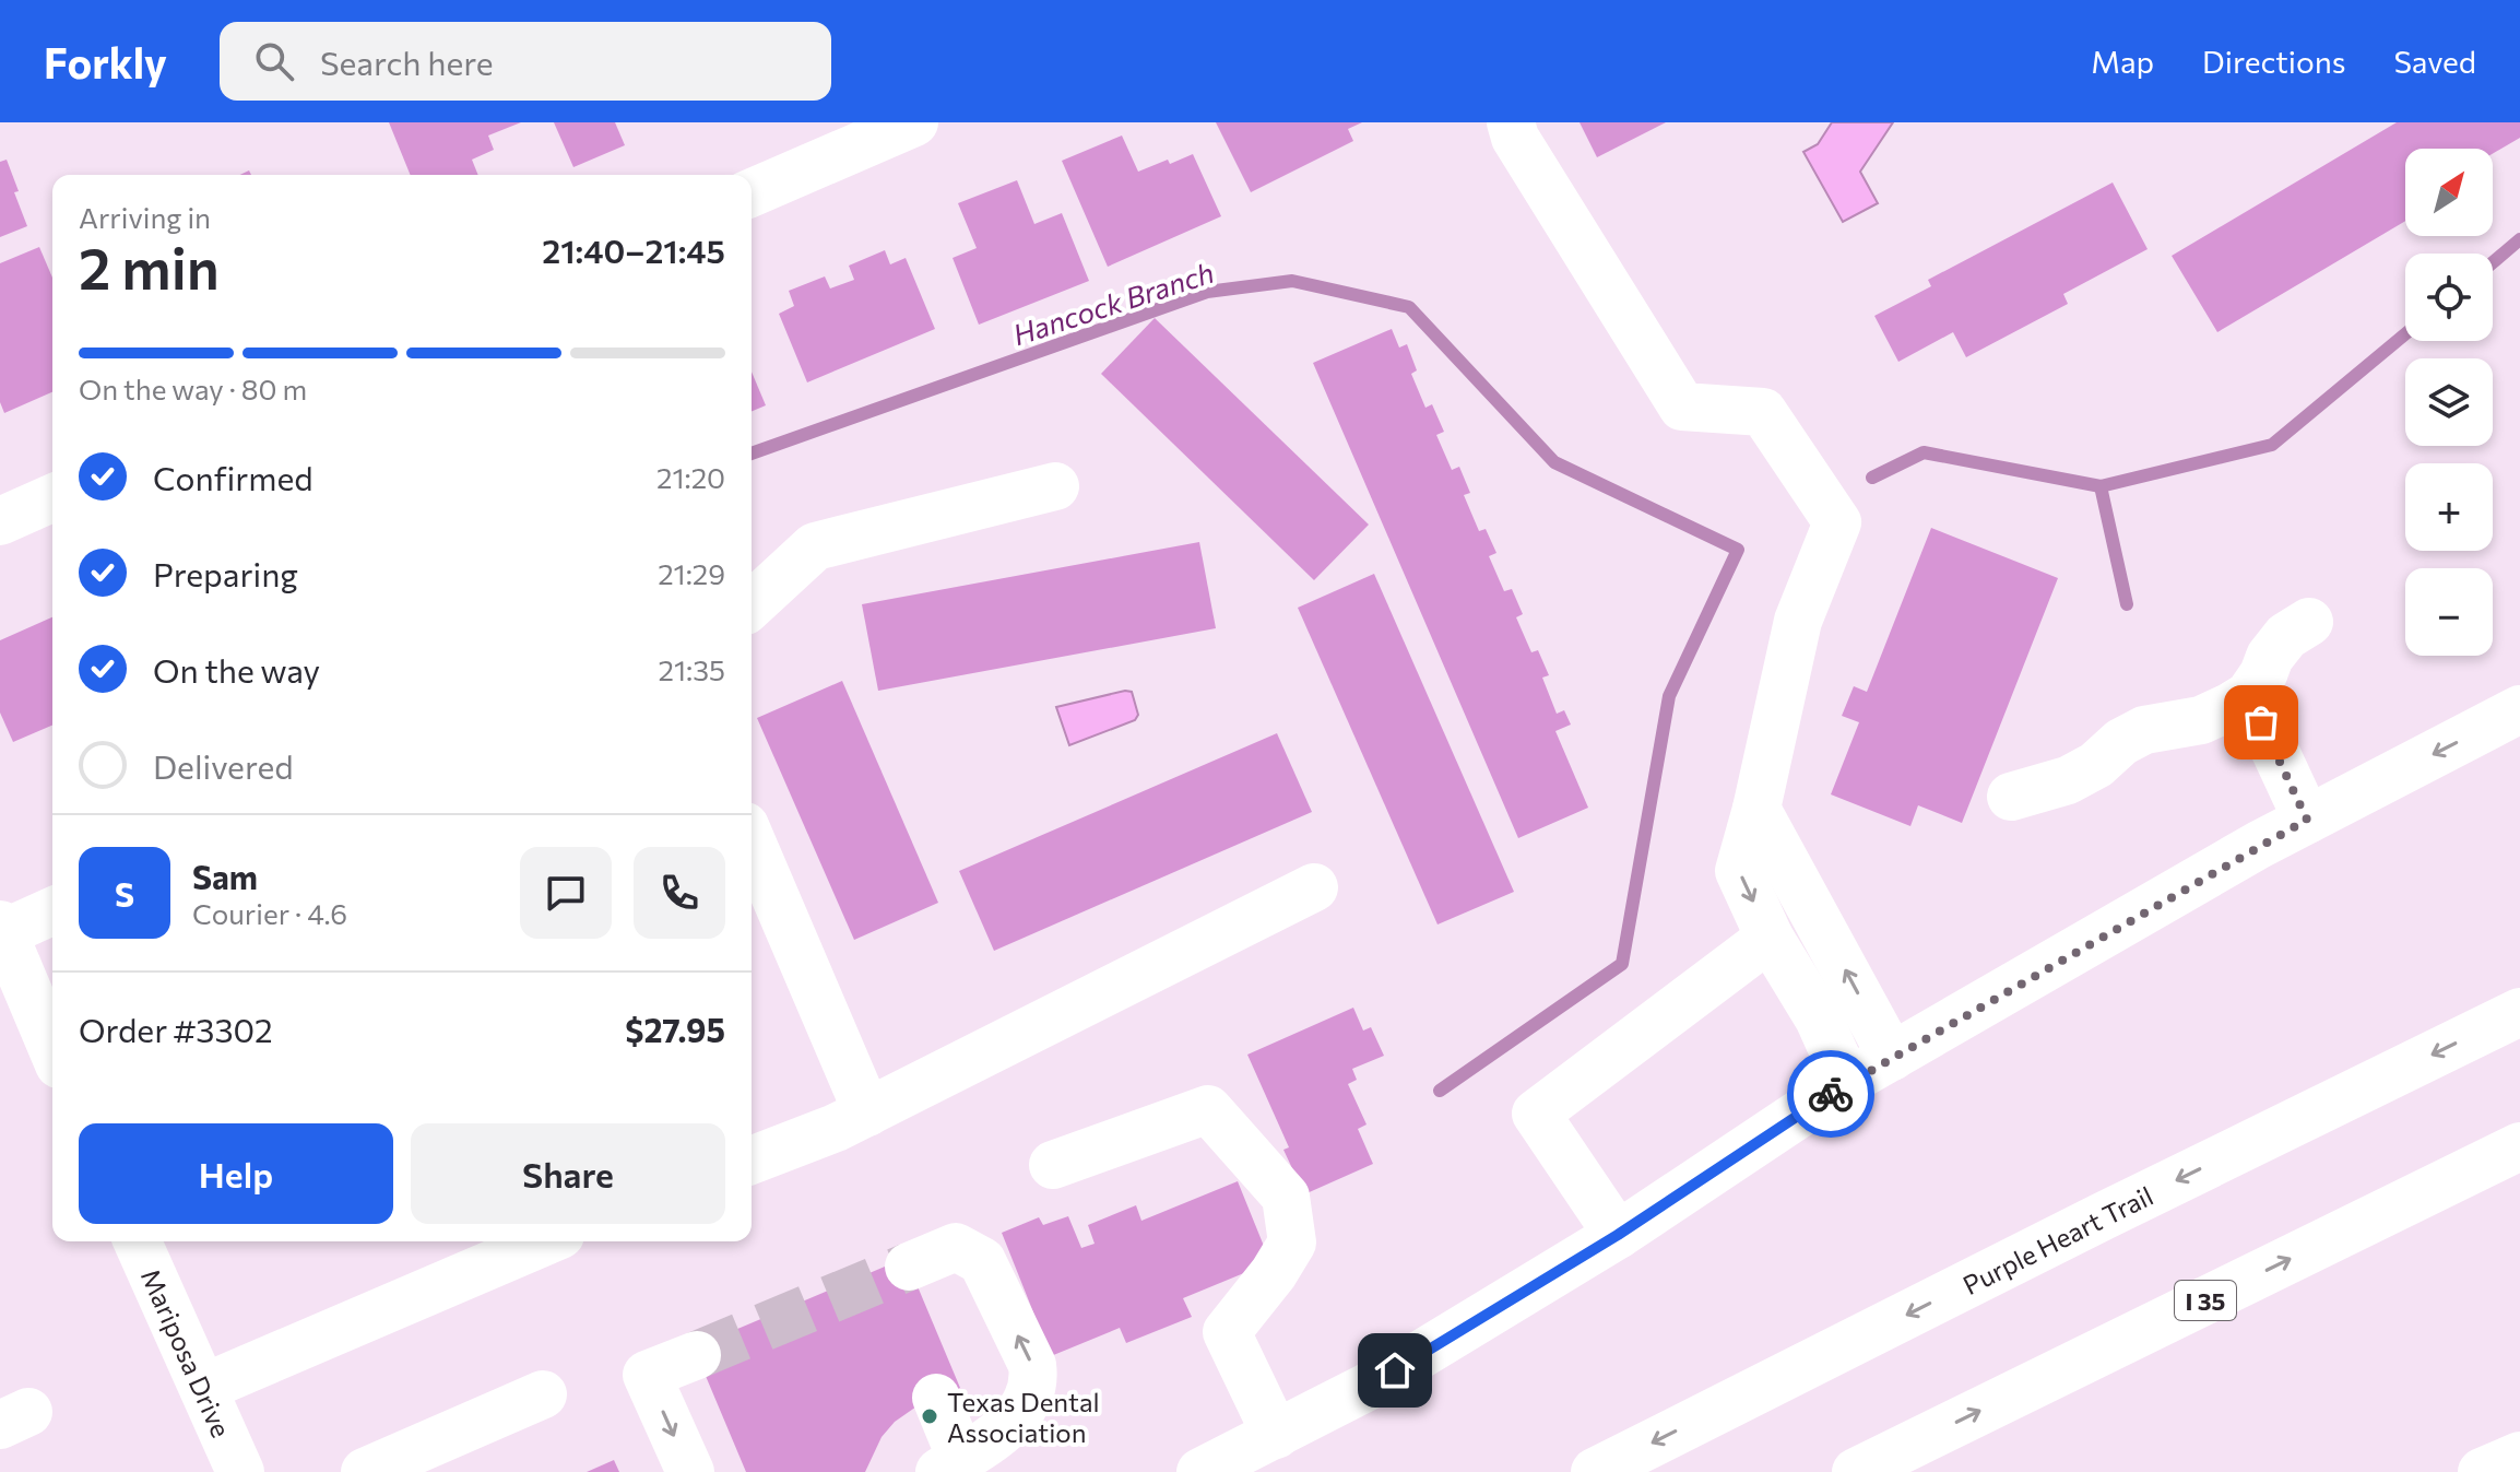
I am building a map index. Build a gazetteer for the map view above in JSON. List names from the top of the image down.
{
  "streets": {
    "main road": ["Purple Heart Trail", "I 35", "Mariposa Drive"]
  },
  "water": ["Hancock Branch"],
  "places": ["Texas Dental Association"],
  "north": "top right",
  "page": {
    "header": "Forkly",
    "search": "Search here",
    "nav": ["Map", "Directions", "Saved"],
    "map_buttons": ["+", "−"],
    "heading": ["2 min", "Arriving in", "21:40–21:45"],
    "panel": [
      "Sam",
      "Courier · 4.6",
      "Order #3302",
      "$27.95"
    ],
    "bar": "On the way · 80 m",
    "list": [
      ["Confirmed", "21:20"],
      ["Preparing", "21:29"],
      ["On the way", "21:35"],
      "Delivered"
    ],
    "round": "S",
    "buttons": ["Help", "Share"]
  }
}
